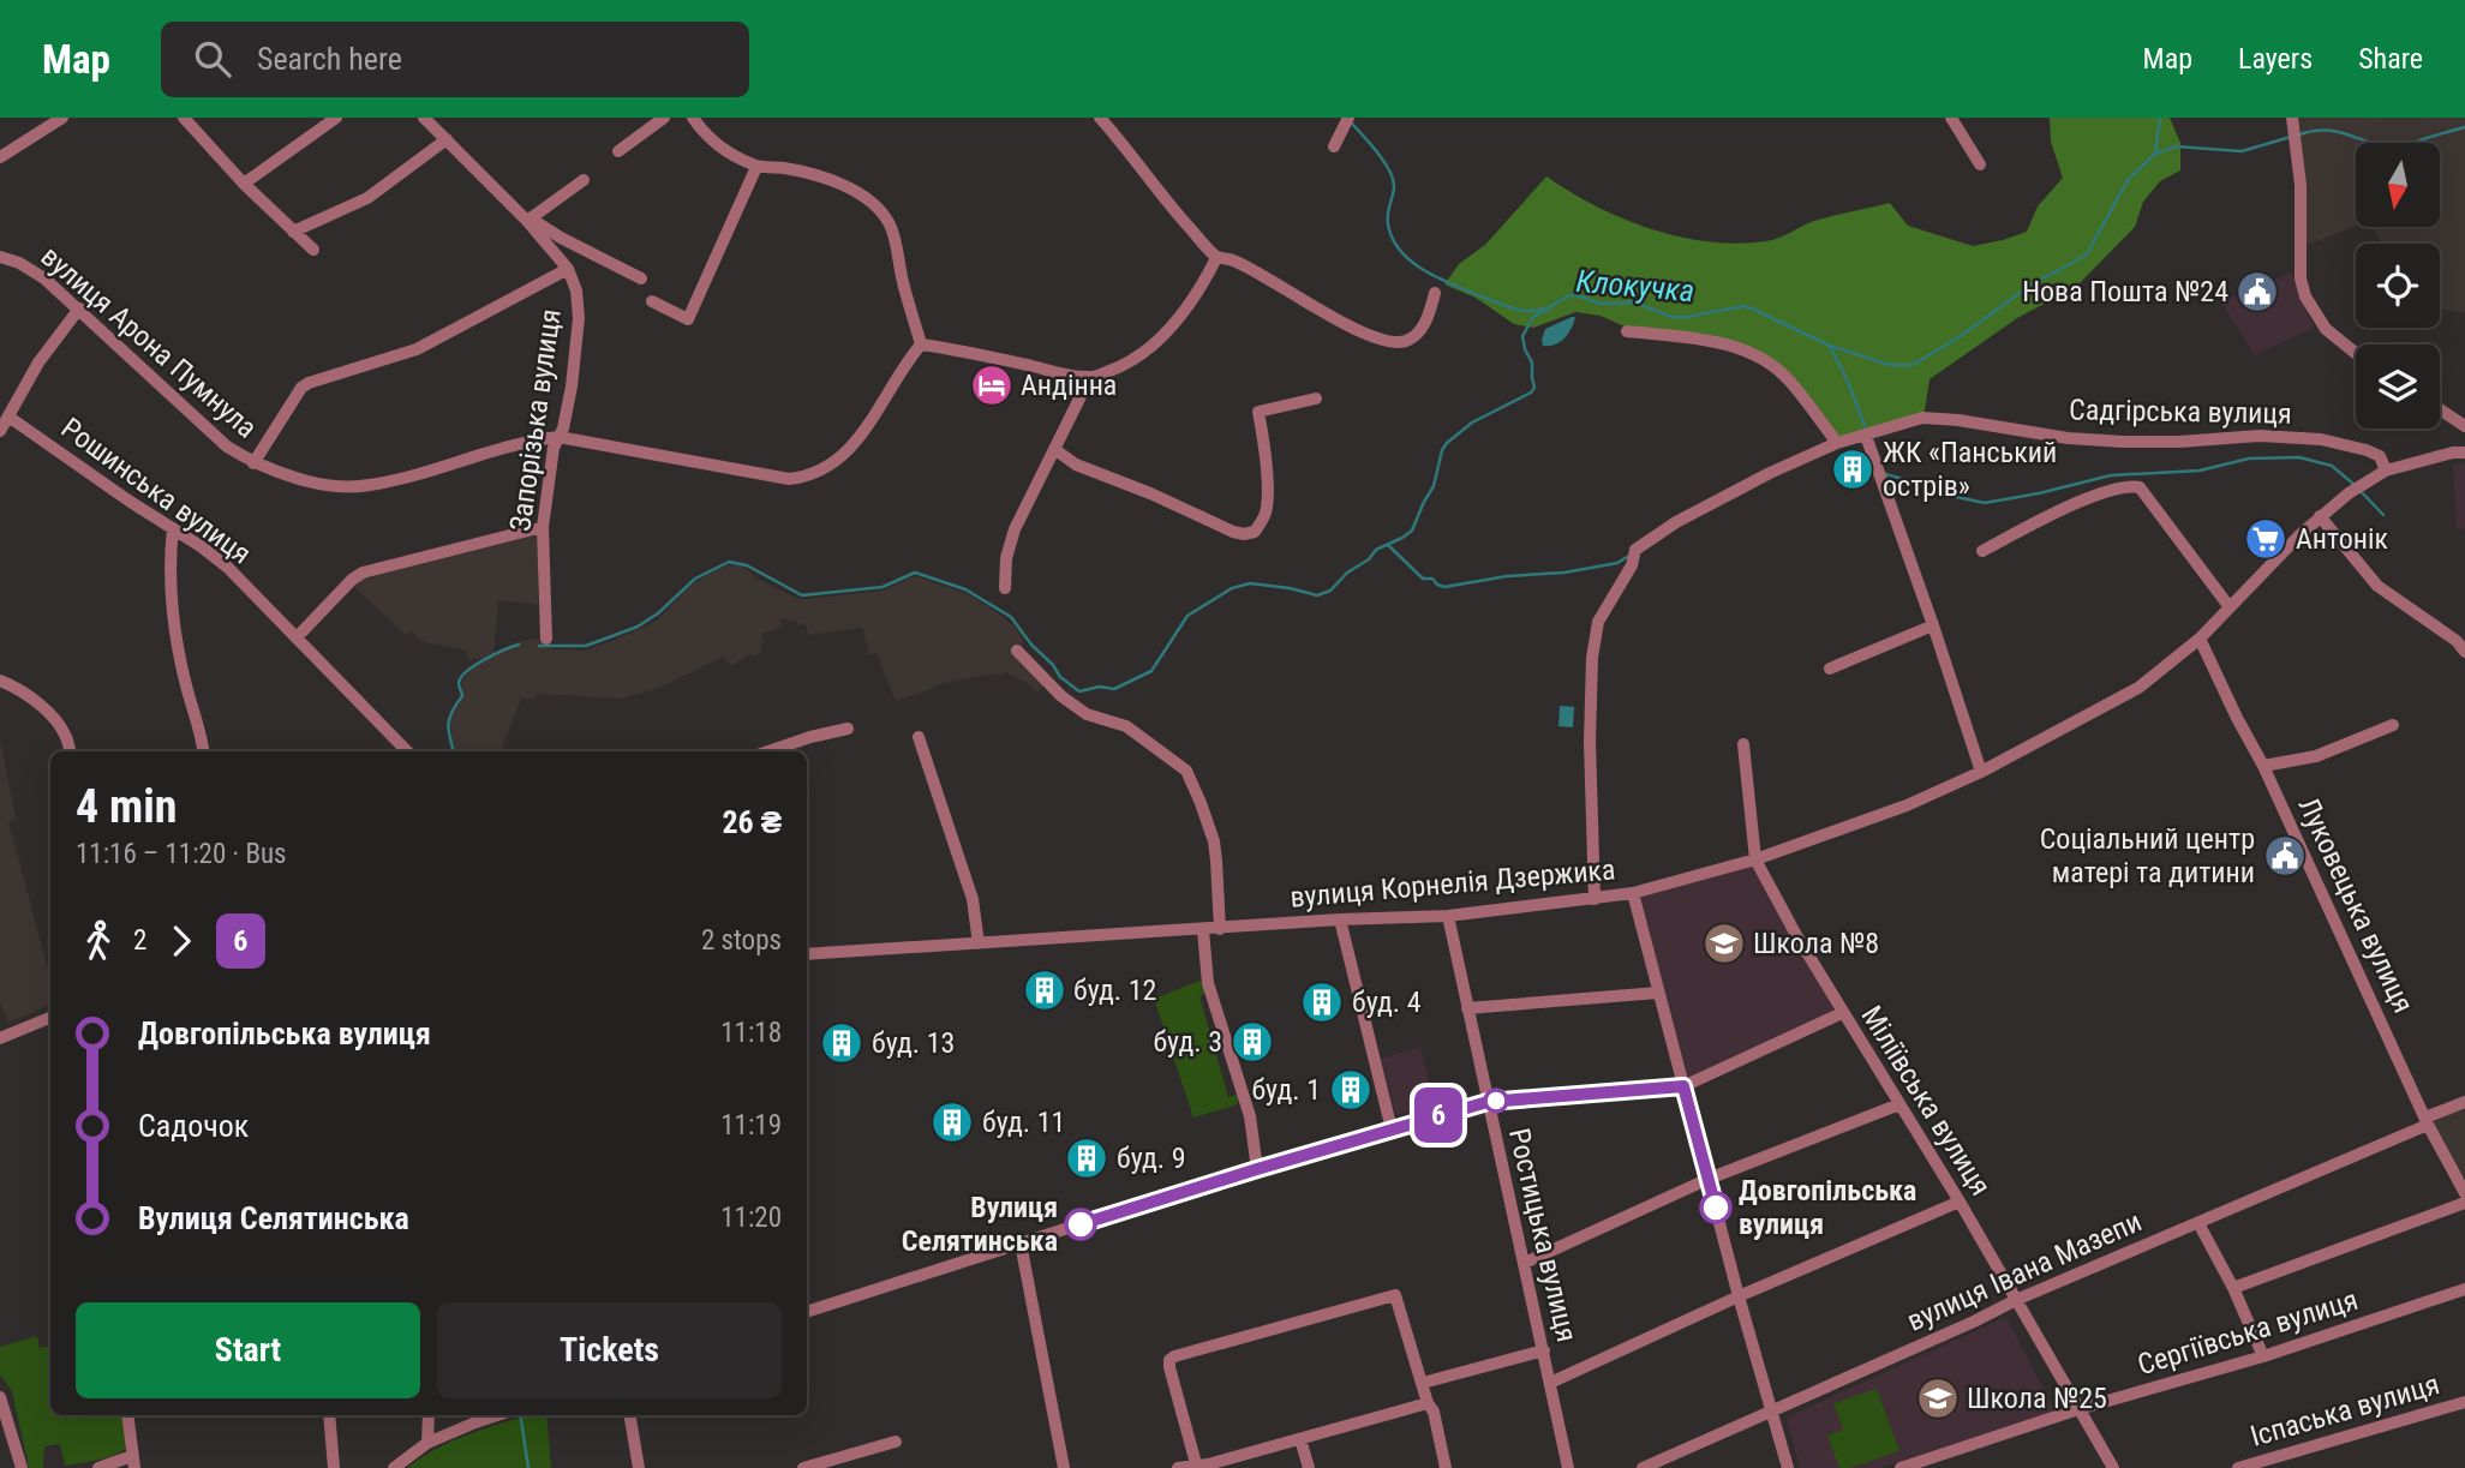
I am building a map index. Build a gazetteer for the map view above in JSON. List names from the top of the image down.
{
  "streets": {
    "street": [
      "вулиця Арона Пумнула",
      "Садгірська вулиця",
      "Запорізька вулиця",
      "Рошинська вулиця",
      "вулиця Корнелія Дзержика",
      "Луковецька вулиця",
      "Міліївська вулиця",
      "Ростицька вулиця",
      "вулиця Івана Мазепи",
      "Сергіївська вулиця",
      "Іспаська вулиця"
    ]
  },
  "crossings": [
    ["вулиця Арона Пумнула", "Запорізька вулиця"],
    ["Садгірська вулиця", "вулиця Корнелія Дзержика"],
    ["вулиця Корнелія Дзержика", "Луковецька вулиця"],
    ["вулиця Корнелія Дзержика", "Міліївська вулиця"],
    ["вулиця Корнелія Дзержика", "Ростицька вулиця"],
    ["Луковецька вулиця", "вулиця Івана Мазепи"],
    ["Міліївська вулиця", "вулиця Івана Мазепи"],
    ["Міліївська вулиця", "Сергіївська вулиця"]
  ],
  "water": ["Клокучка"],
  "places": {
    "public building": ["Нова Пошта №24", "Соціальний центр матері та дитини"],
    "hotel": ["Андінна"],
    "building": [
      "ЖК «Панський острів»",
      "буд. 12",
      "буд. 4",
      "буд. 3",
      "буд. 13",
      "буд. 1",
      "буд. 11",
      "буд. 9"
    ],
    "supermarket": ["Антонік"],
    "school or university": ["Школа №8", "Школа №25"],
    "other": ["Довгопільська вулиця", "Вулиця Селятинська"]
  },
  "lines": ["bus line 6"],
  "north": "bottom",
  "page": {
    "header": "Map",
    "search": "Search here",
    "nav": ["Map", "Layers", "Share"],
    "on_map": "6",
    "heading": ["4 min", "11:16 – 11:20 · Bus", "26 ₴"],
    "legs": ["2", "6", "2 stops"],
    "list": [
      {
        "name": "Довгопільська вулиця",
        "value": "11:18"
      },
      {
        "name": "Садочок",
        "value": "11:19"
      },
      {
        "name": "Вулиця Селятинська",
        "value": "11:20"
      }
    ],
    "buttons": ["Start", "Tickets"]
  }
}
